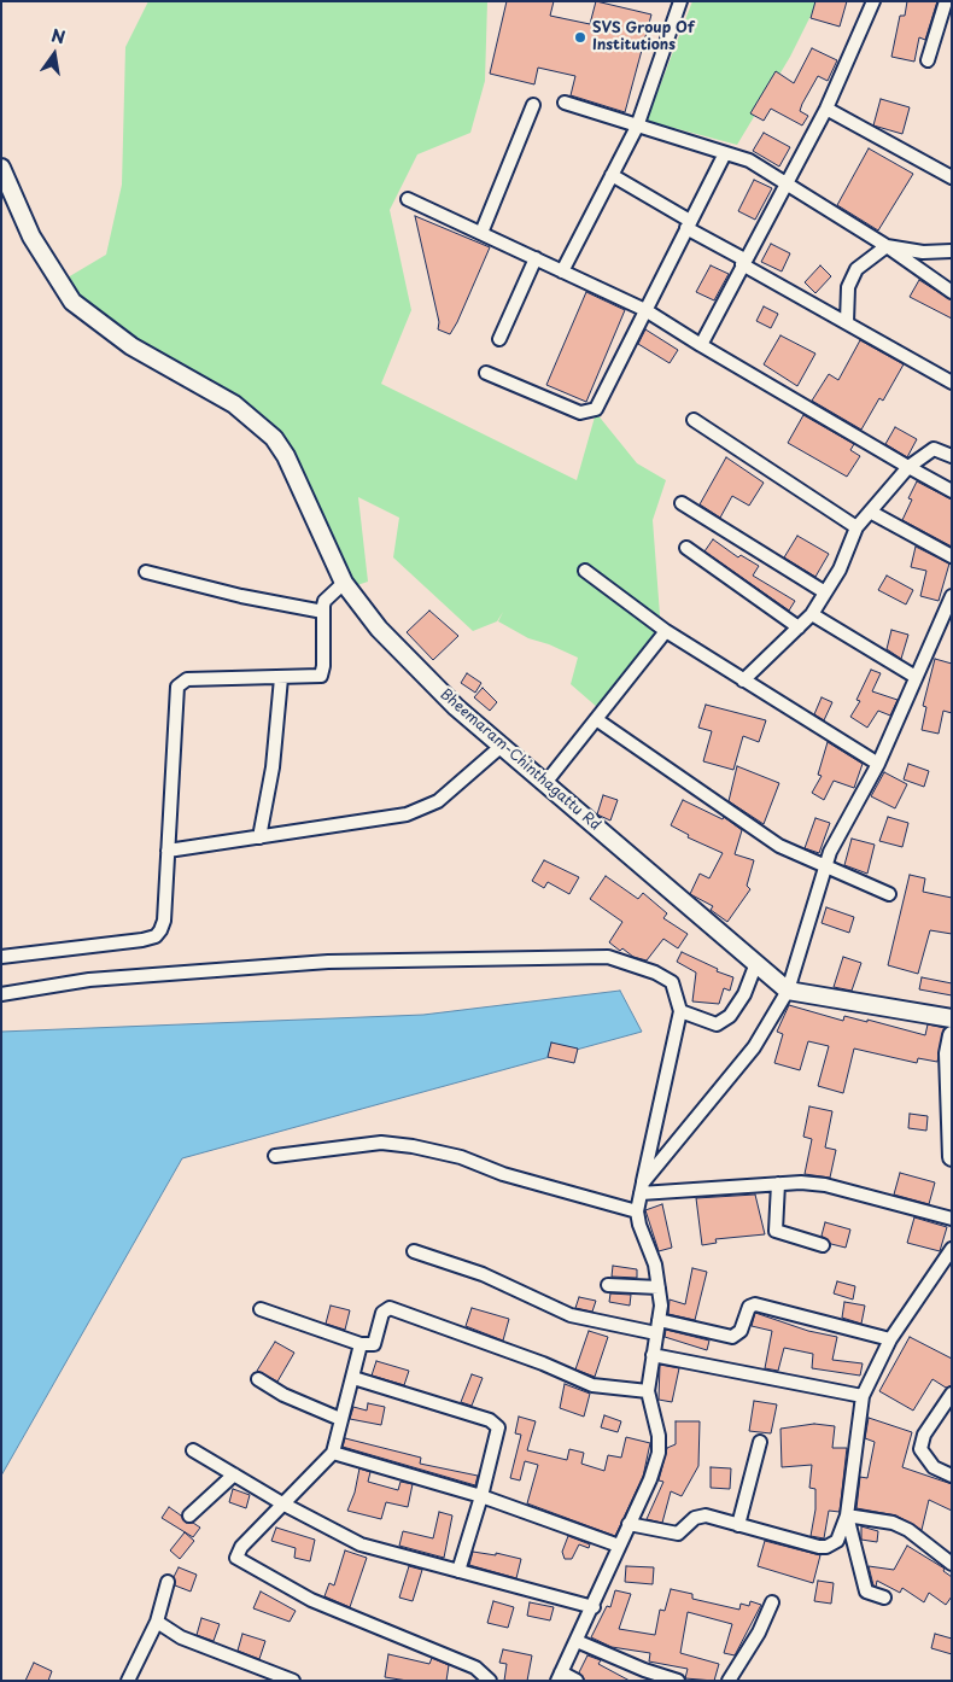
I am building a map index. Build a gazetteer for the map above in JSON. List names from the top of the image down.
{
  "streets": {
    "street": ["Bheemaram-Chinthagattu Rd"]
  },
  "places": ["SVS Group Of Institutions"],
  "north": "top"
}
